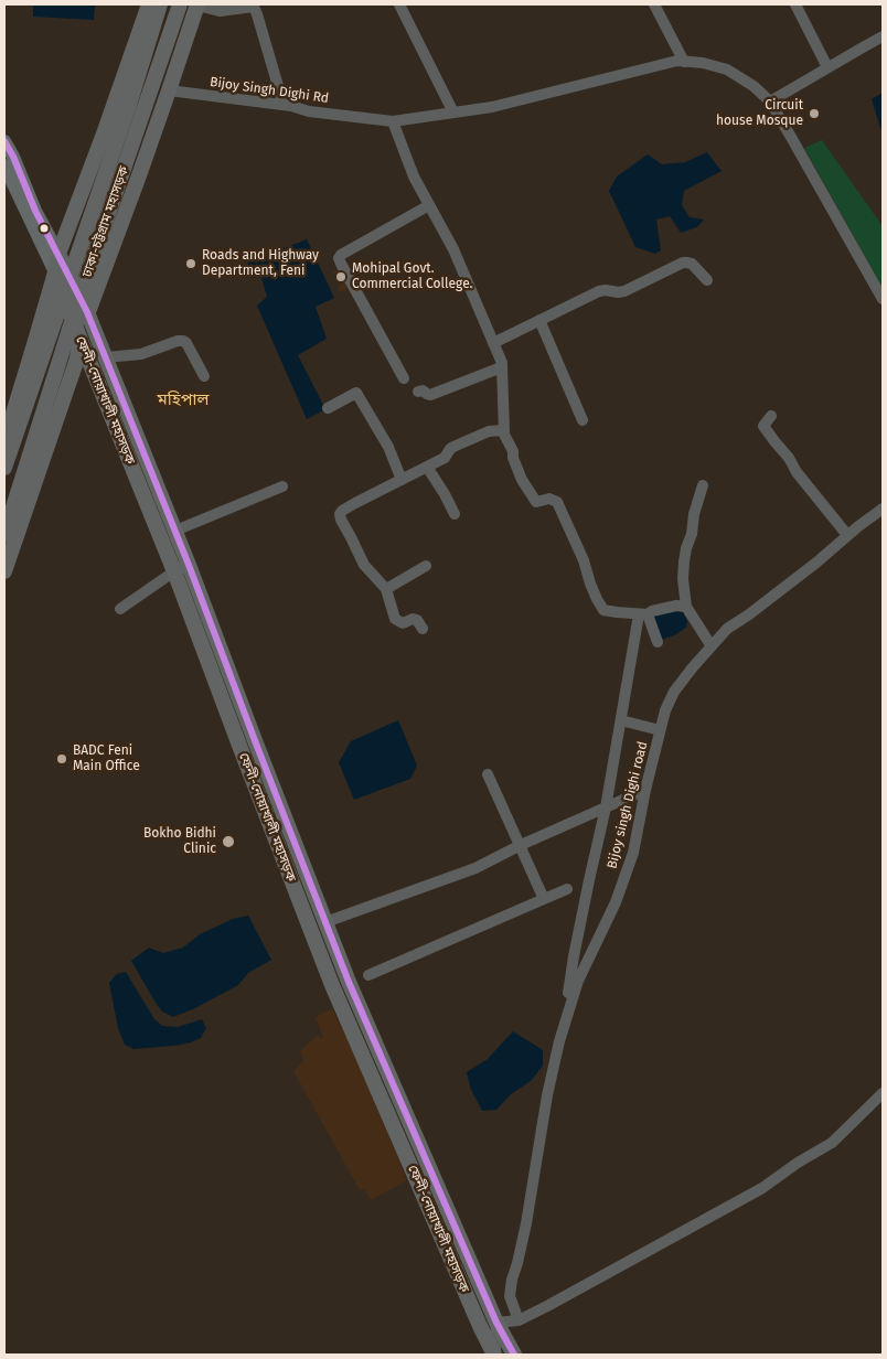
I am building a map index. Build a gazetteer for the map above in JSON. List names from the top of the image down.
{
  "streets": {
    "highway": ["ঢাকা-চট্টগ্রাম মহাসড়ক", "ফেনী-নোয়াখালী মহাসড়ক"],
    "street": ["Bijoy Singh Dighi Rd", "Bijoy singh Dighi road"]
  },
  "districts": ["মহিপাল"],
  "places": [
    "Circuit house Mosque",
    "Roads and Highway Department, Feni",
    "Mohipal Govt. Commercial College.",
    "BADC Feni Main Office",
    "Bokho Bidhi Clinic"
  ]
}
